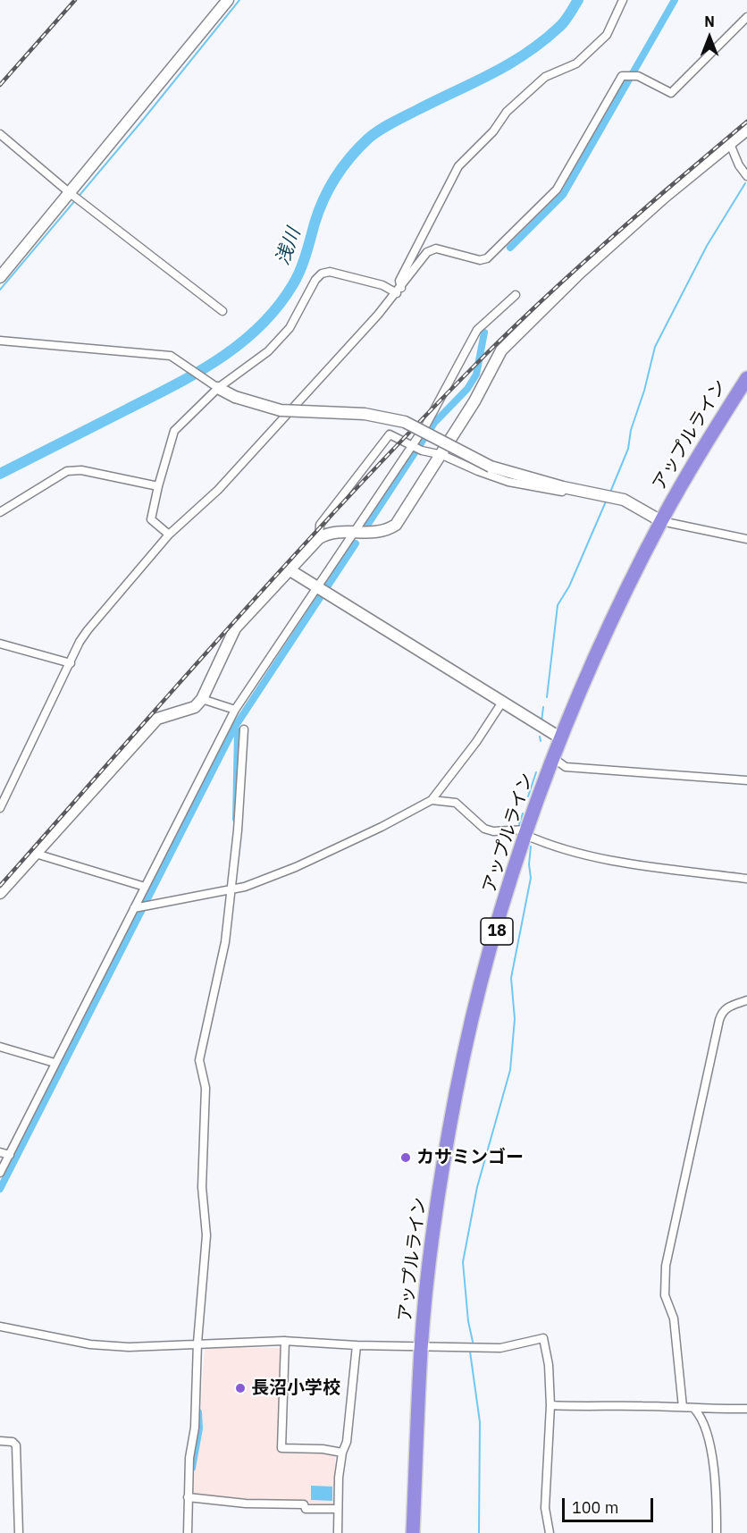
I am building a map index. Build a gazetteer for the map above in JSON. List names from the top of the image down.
{
  "streets": {
    "highway": ["アップルライン", "18"]
  },
  "water": ["浅川"],
  "places": ["カサミンゴー", "長沼小学校"],
  "scale_bar": "100 m",
  "north": "top"
}
